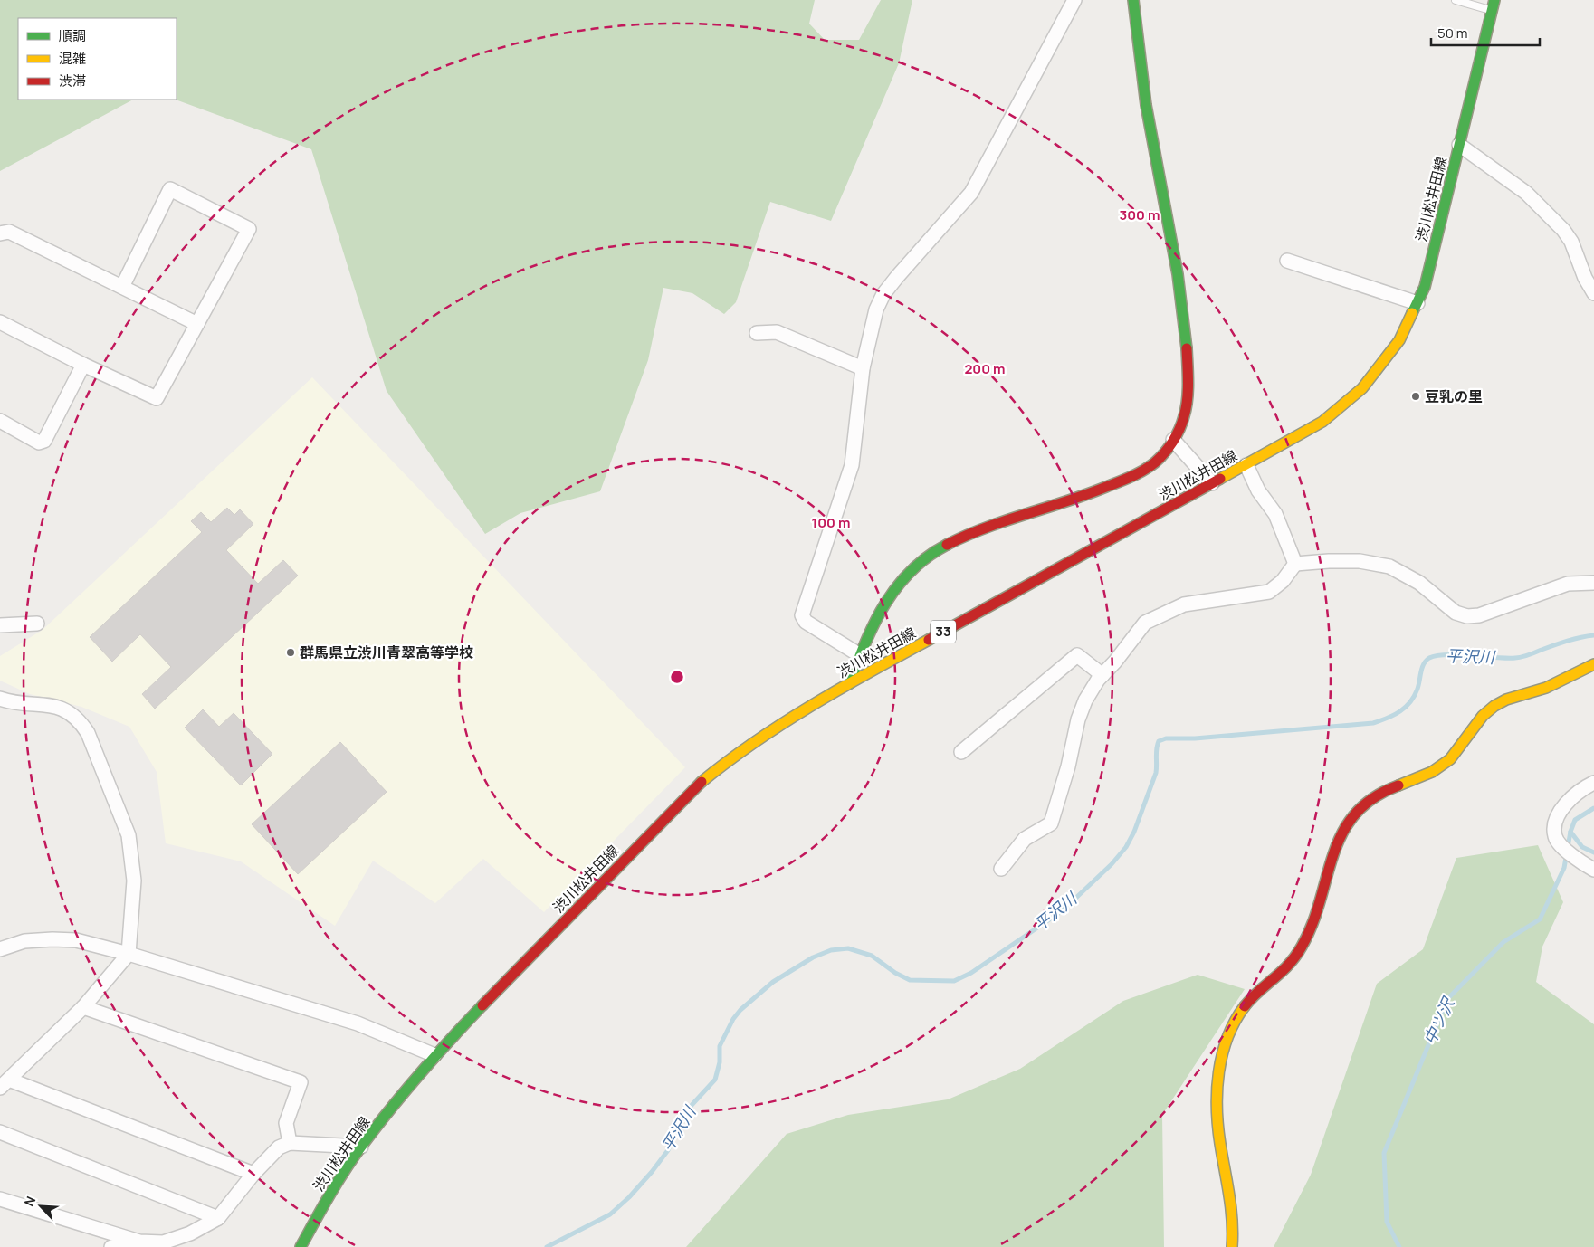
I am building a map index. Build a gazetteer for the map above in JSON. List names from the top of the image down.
{
  "streets": {
    "main road": ["渋川松井田線", "33"]
  },
  "water": ["平沢川", "中ツ沢"],
  "places": ["豆乳の里", "群馬県立渋川青翠高等学校"],
  "legend": ["順調", "混雑", "渋滞"],
  "scale_bar": "50 m",
  "north": "top left",
  "rings": ["300 m", "200 m", "100 m"]
}
